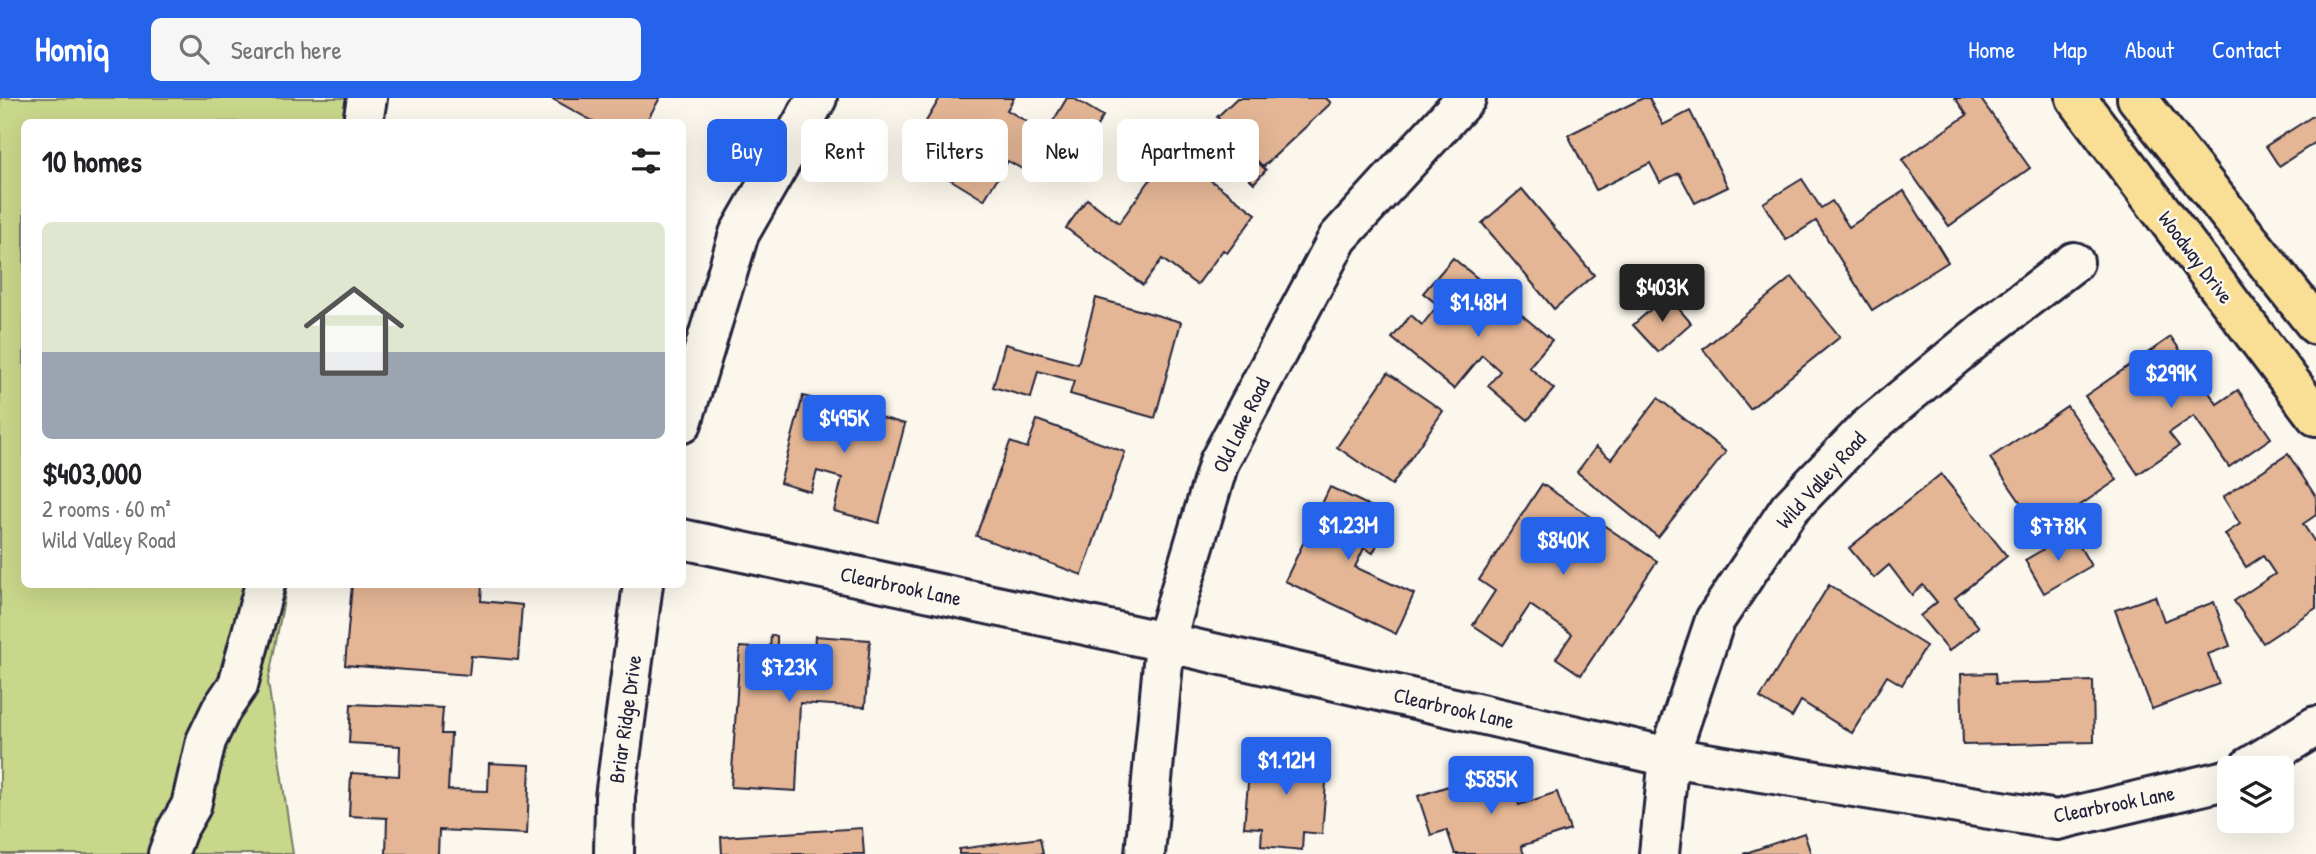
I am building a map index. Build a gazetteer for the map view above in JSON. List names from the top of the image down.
{
  "streets": {
    "main road": ["Woodway Drive"],
    "street": [
      "Old Lake Road",
      "Wild Valley Road",
      "Clearbrook Lane",
      "Briar Ridge Drive"
    ]
  },
  "crossings": [
    ["Old Lake Road", "Clearbrook Lane"],
    ["Wild Valley Road", "Clearbrook Lane"]
  ],
  "page": {
    "header": "Homiq",
    "search": "Search here",
    "nav": [
      "Home",
      "Map",
      "About",
      "Contact"
    ],
    "chip": [
      "Buy",
      "Rent",
      "Filters",
      "New",
      "Apartment"
    ],
    "heading": "10 homes",
    "list": [
      {
        "name": "$403,000",
        "note": "2 rooms · 60 m² · Wild Valley Road"
      }
    ],
    "price": [
      "$403K",
      "$1.48M",
      "$299K",
      "$495K",
      "$1.23M",
      "$778K",
      "$840K",
      "$723K",
      "$1.12M",
      "$585K"
    ]
  }
}
